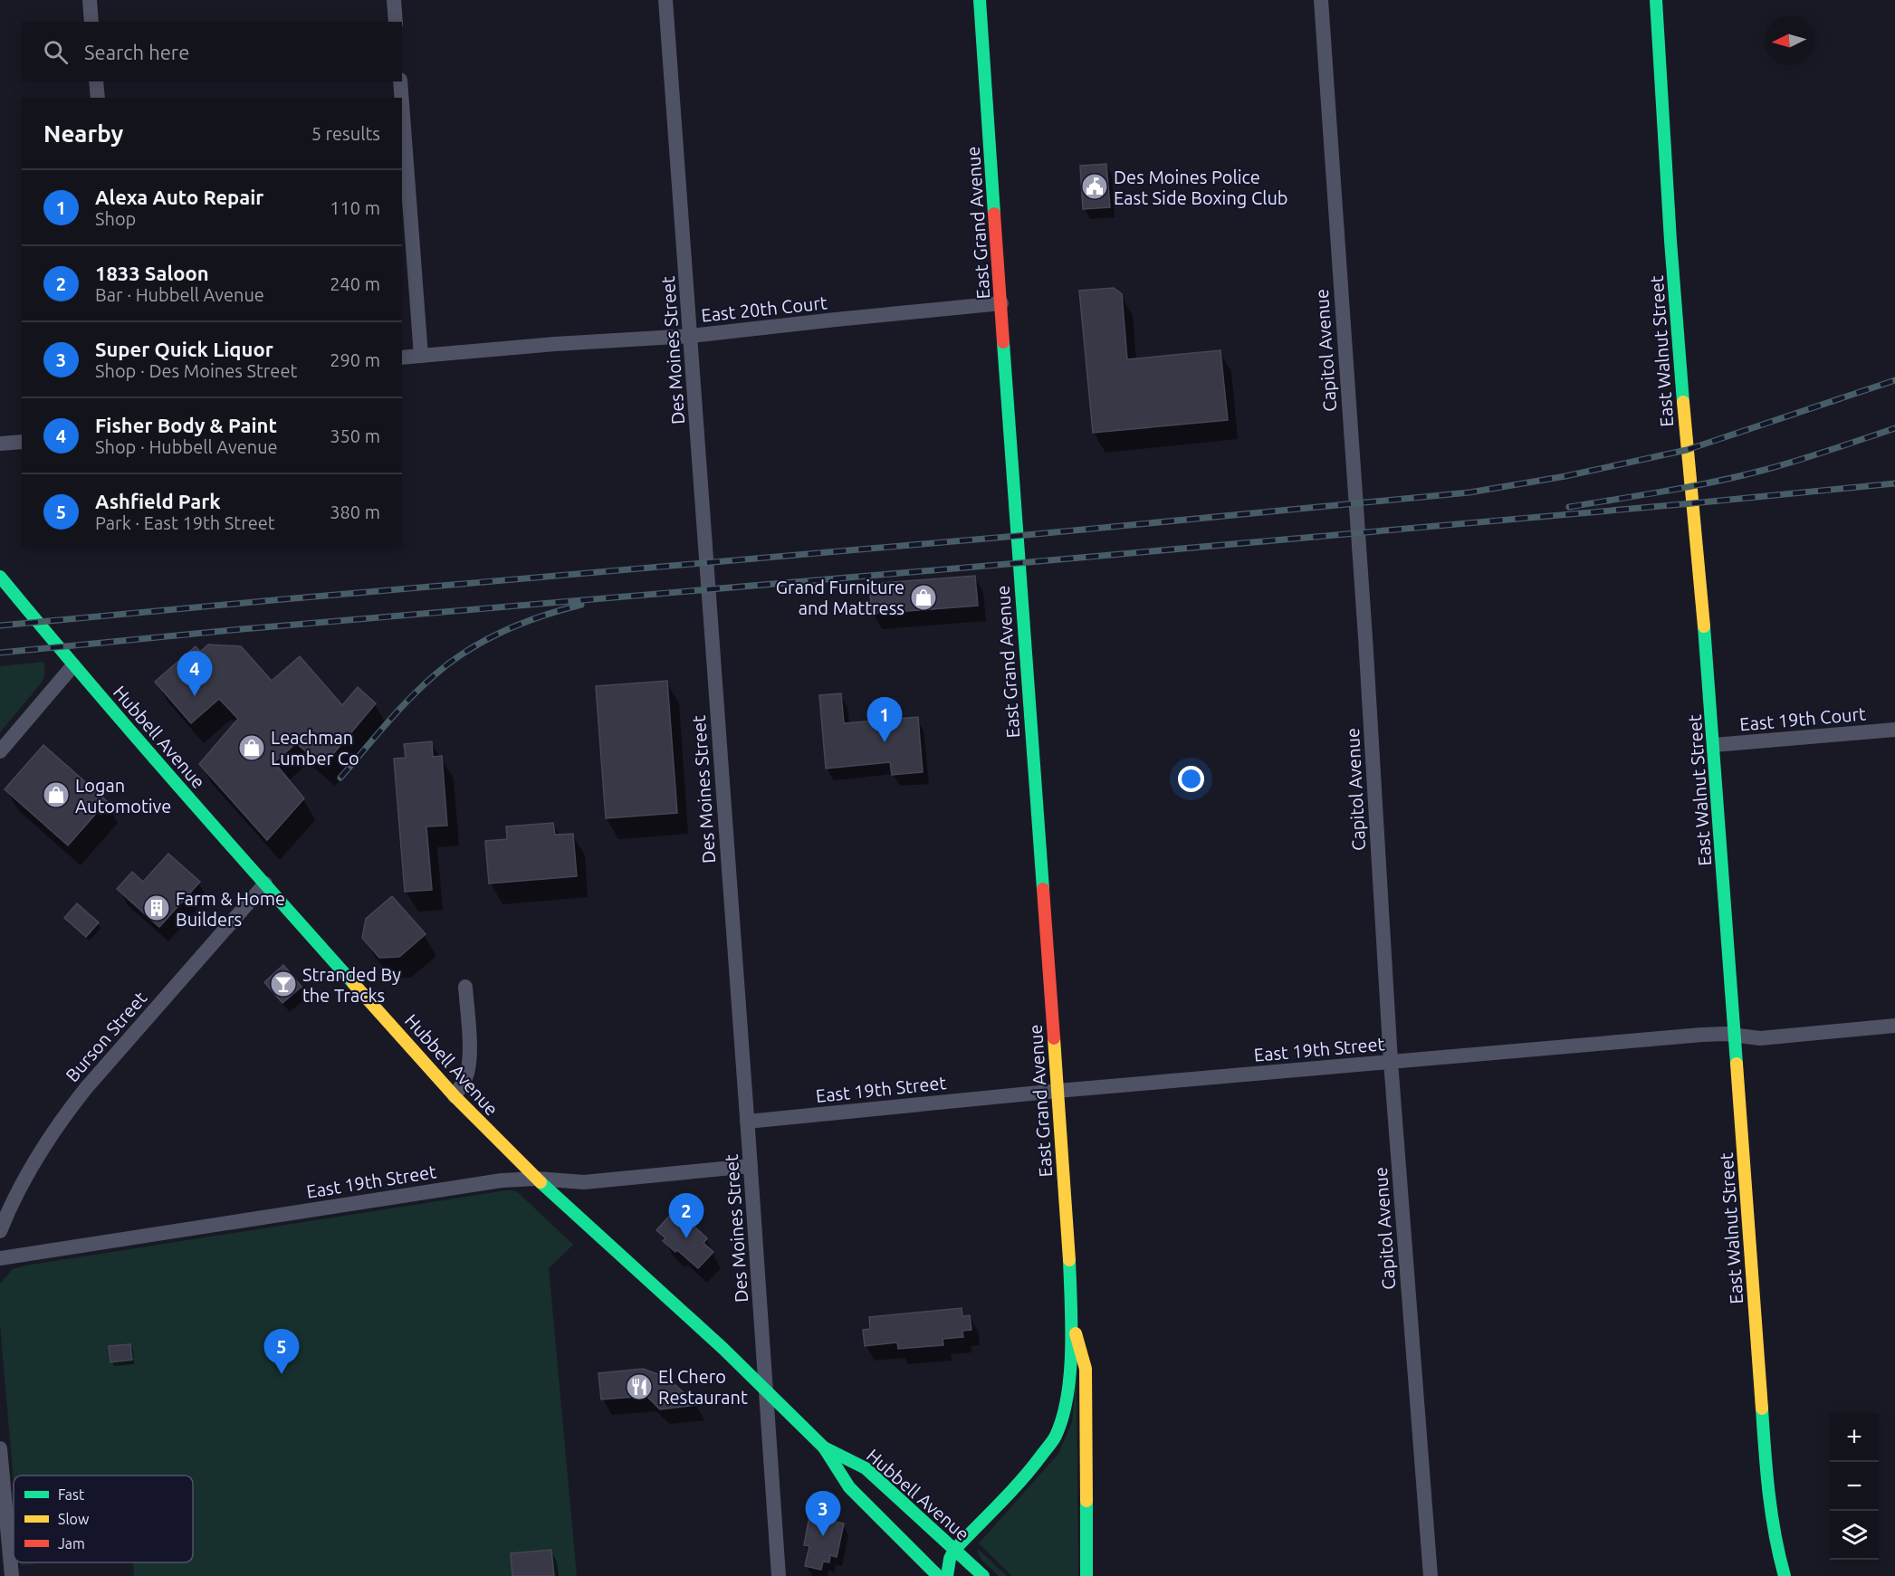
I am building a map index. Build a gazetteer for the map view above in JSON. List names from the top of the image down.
{
  "streets": {
    "street": [
      "East Grand Avenue",
      "East 20th Court",
      "Des Moines Street",
      "Capitol Avenue",
      "East Walnut Street",
      "East 19th Court",
      "Hubbell Avenue",
      "Burson Street",
      "East 19th Street"
    ]
  },
  "crossings": [
    ["East Grand Avenue", "East 20th Court"],
    ["East Grand Avenue", "Hubbell Avenue"],
    ["East Grand Avenue", "East 19th Street"],
    ["East 20th Court", "Des Moines Street"],
    ["Des Moines Street", "Hubbell Avenue"],
    ["Des Moines Street", "East 19th Street"],
    ["Capitol Avenue", "East 19th Street"],
    ["East Walnut Street", "East 19th Court"],
    ["East Walnut Street", "East 19th Street"],
    ["Hubbell Avenue", "Burson Street"],
    ["Hubbell Avenue", "East 19th Street"]
  ],
  "places": {
    "public building": ["Des Moines Police East Side Boxing Club"],
    "shop": ["Grand Furniture and Mattress", "Leachman Lumber Co", "Logan Automotive"],
    "building": ["Farm & Home Builders"],
    "bar": ["Stranded By the Tracks"],
    "restaurant": ["El Chero Restaurant"]
  },
  "legend": ["Fast", "Slow", "Jam"],
  "north": "left",
  "page": {
    "search": "Search here",
    "heading": ["Nearby", "5 results"],
    "list": [
      {
        "mark": "1",
        "name": "Alexa Auto Repair",
        "note": "Shop",
        "value": "110 m"
      },
      {
        "mark": "2",
        "name": "1833 Saloon",
        "note": "Bar · Hubbell Avenue",
        "value": "240 m"
      },
      {
        "mark": "3",
        "name": "Super Quick Liquor",
        "note": "Shop · Des Moines Street",
        "value": "290 m"
      },
      {
        "mark": "4",
        "name": "Fisher Body & Paint",
        "note": "Shop · Hubbell Avenue",
        "value": "350 m"
      },
      {
        "mark": "5",
        "name": "Ashfield Park",
        "note": "Park · East 19th Street",
        "value": "380 m"
      }
    ],
    "pins": [
      "4",
      "1",
      "2",
      "5",
      "3"
    ],
    "map_buttons": ["+", "−"]
  }
}
